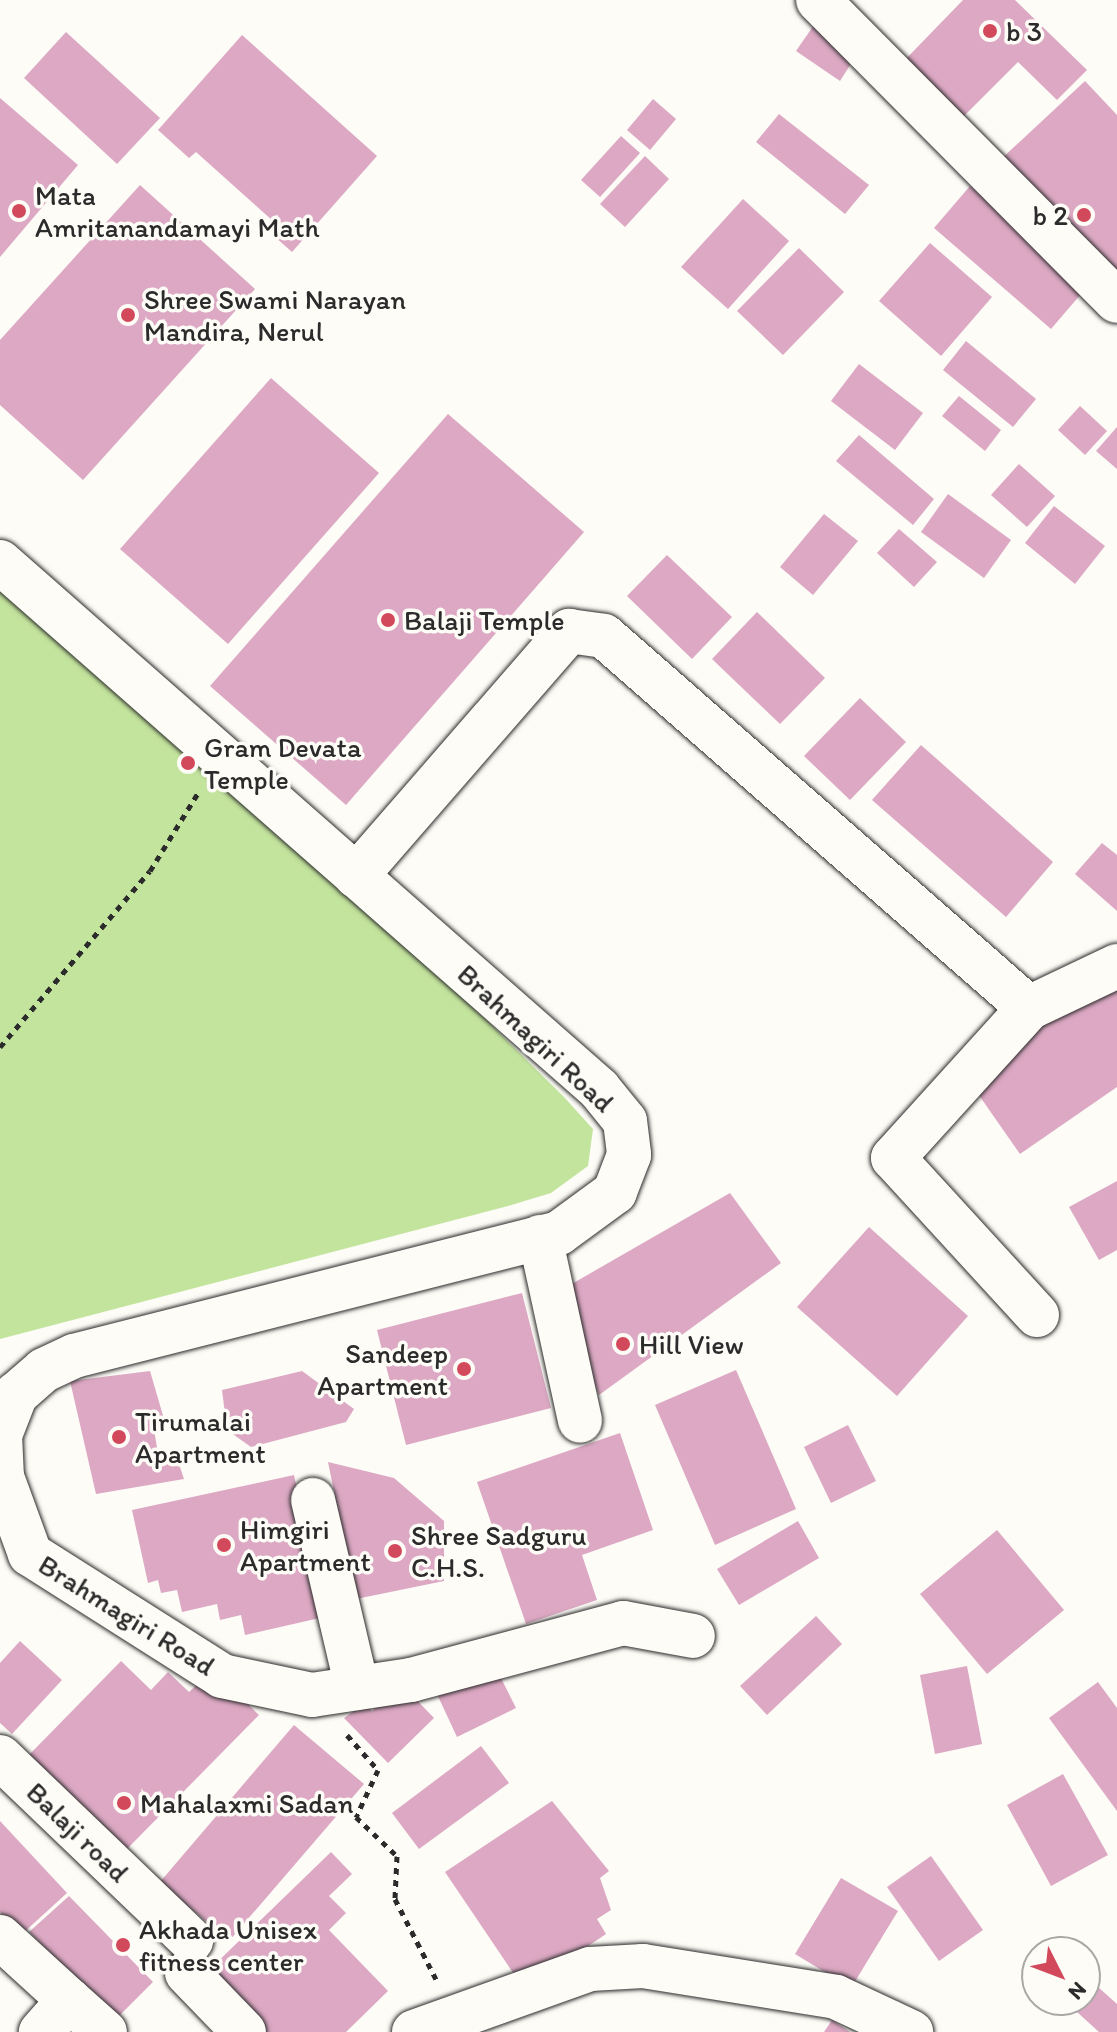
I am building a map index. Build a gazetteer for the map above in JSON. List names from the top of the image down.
{
  "streets": {
    "street": ["Brahmagiri Road", "Balaji road"]
  },
  "places": [
    "b 3",
    "Mata Amritanandamayi Math",
    "b 2",
    "Shree Swami Narayan Mandira, Nerul",
    "Balaji Temple",
    "Gram Devata Temple",
    "Hill View",
    "Sandeep Apartment",
    "Tirumalai Apartment",
    "Himgiri Apartment",
    "Shree Sadguru C.H.S.",
    "Mahalaxmi Sadan",
    "Akhada Unisex fitness center"
  ],
  "north": "bottom right"
}
